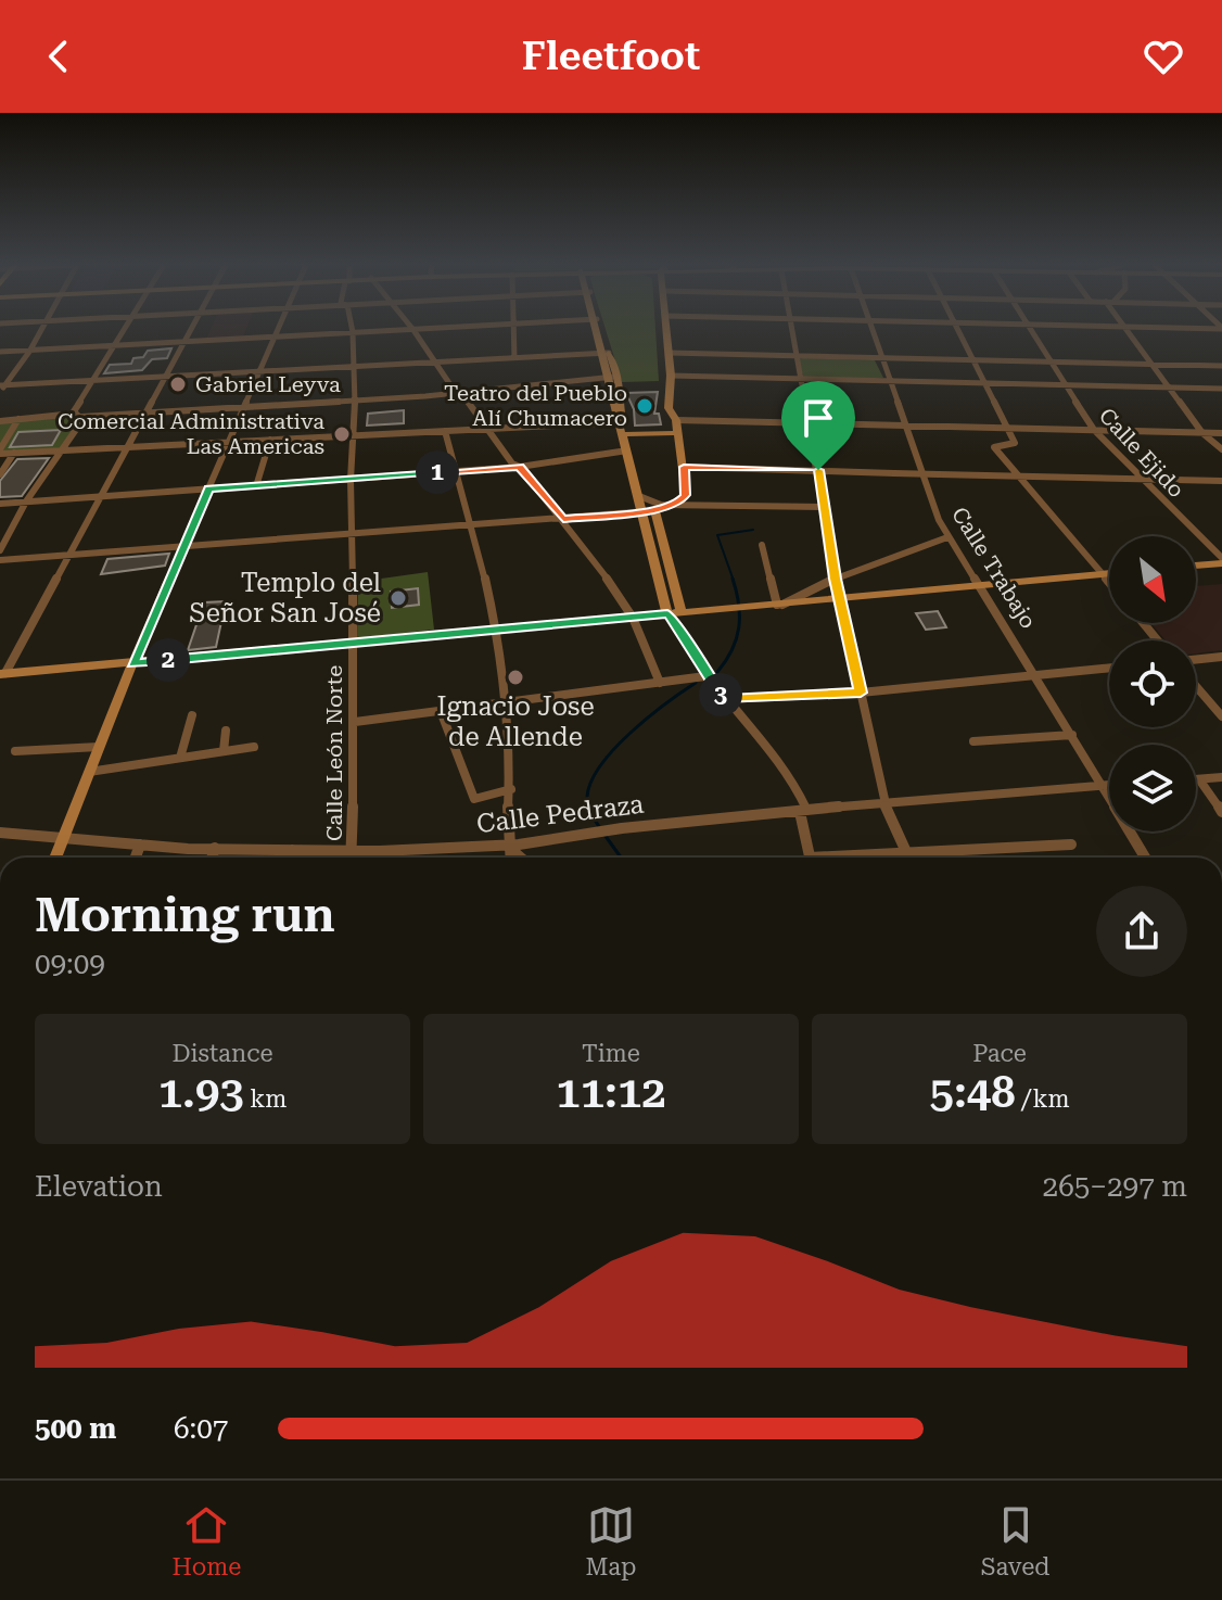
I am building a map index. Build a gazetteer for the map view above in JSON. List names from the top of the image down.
{
  "streets": {
    "street": [
      "Calle Ejido",
      "Calle Trabajo",
      "Calle León Norte",
      "Calle Pedraza"
    ]
  },
  "crossings": [
    ["Calle Trabajo", "Calle Pedraza"],
    ["Calle León Norte", "Calle Pedraza"]
  ],
  "places": [
    "Gabriel Leyva",
    "Teatro del Pueblo Alí Chumacero",
    "Comercial Administrativa Las Americas",
    "Templo del Señor San José",
    "Ignacio Jose de Allende"
  ],
  "north": "bottom right",
  "page": {
    "header": "Fleetfoot",
    "pins": ["1", "2", "3"],
    "heading": ["Morning run", "09:09"],
    "stats": [
      ["Distance", "1.93 km"],
      ["Time", "11:12"],
      ["Pace", "5:48 /km"]
    ],
    "chart": ["Elevation", "265–297 m"],
    "list": [
      {
        "name": "500 m",
        "note": "6:07"
      }
    ],
    "tabs": ["Home", "Map", "Saved"]
  }
}
